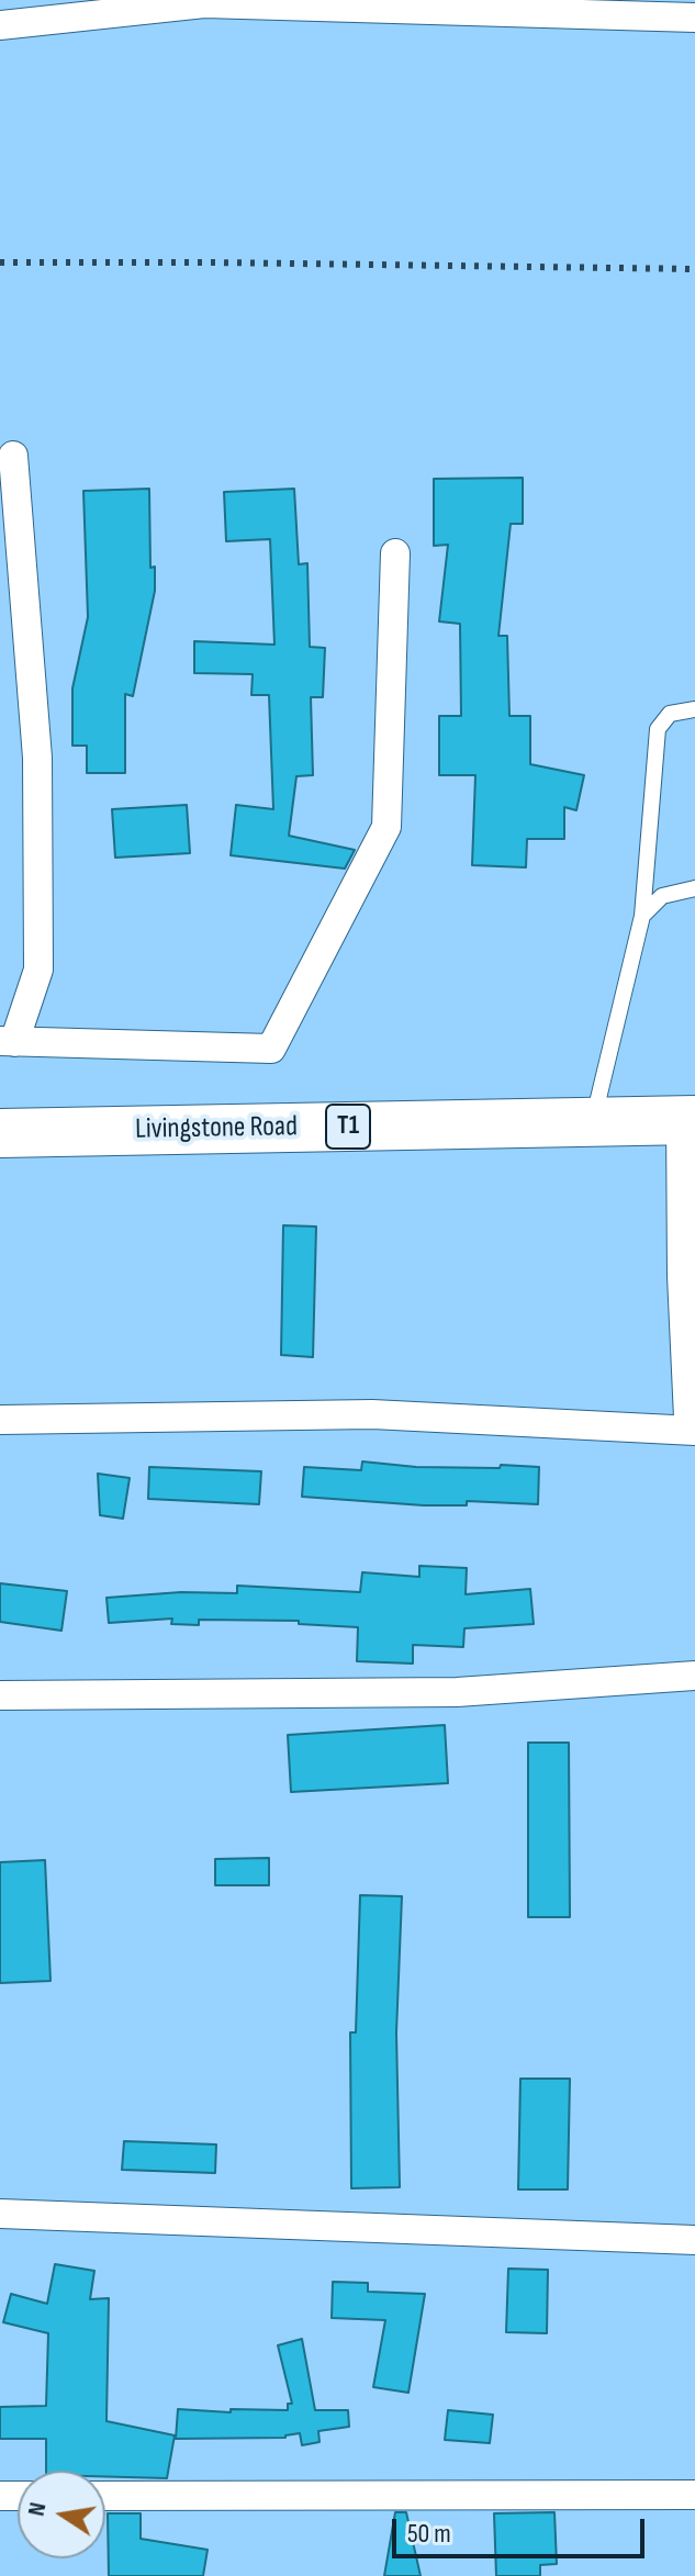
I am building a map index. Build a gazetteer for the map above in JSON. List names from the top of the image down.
{
  "streets": {
    "highway": ["T1", "Livingstone Road"]
  },
  "scale_bar": "50 m",
  "north": "left"
}
